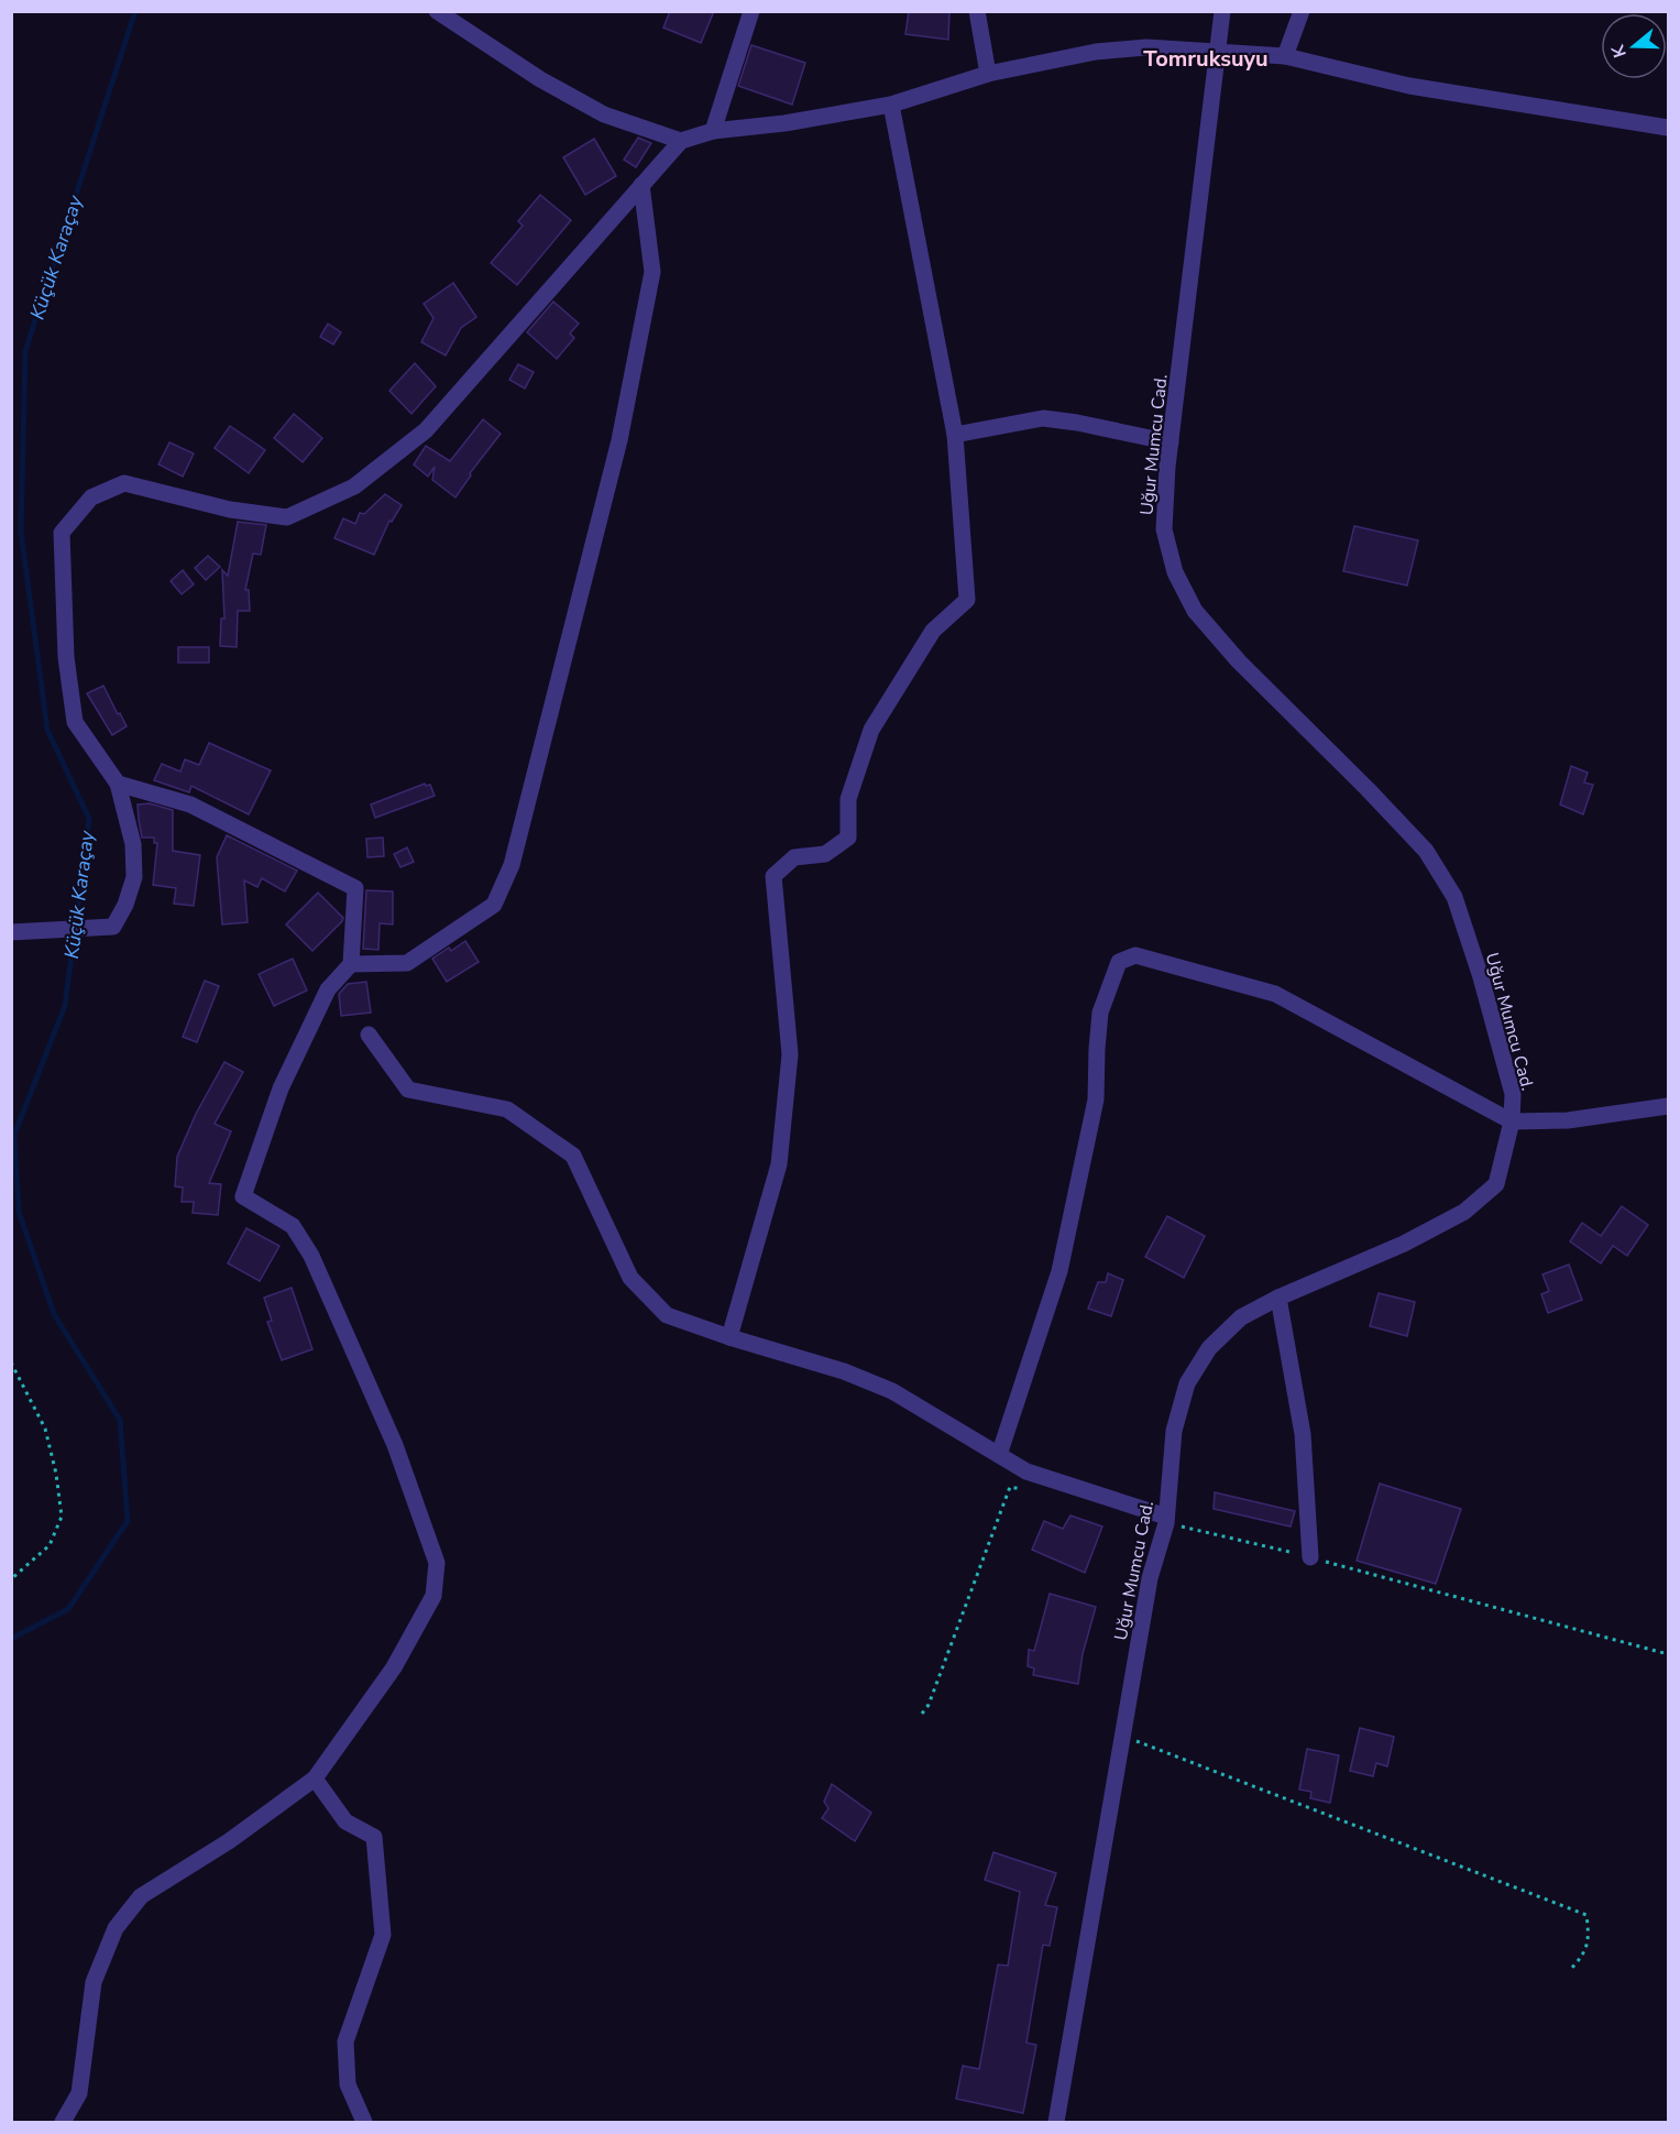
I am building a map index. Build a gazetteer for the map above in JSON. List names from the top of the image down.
{
  "streets": {
    "street": ["Uğur Mumcu Cad."]
  },
  "districts": ["Tomruksuyu"],
  "water": ["Küçük Karaçay"],
  "north": "left"
}
